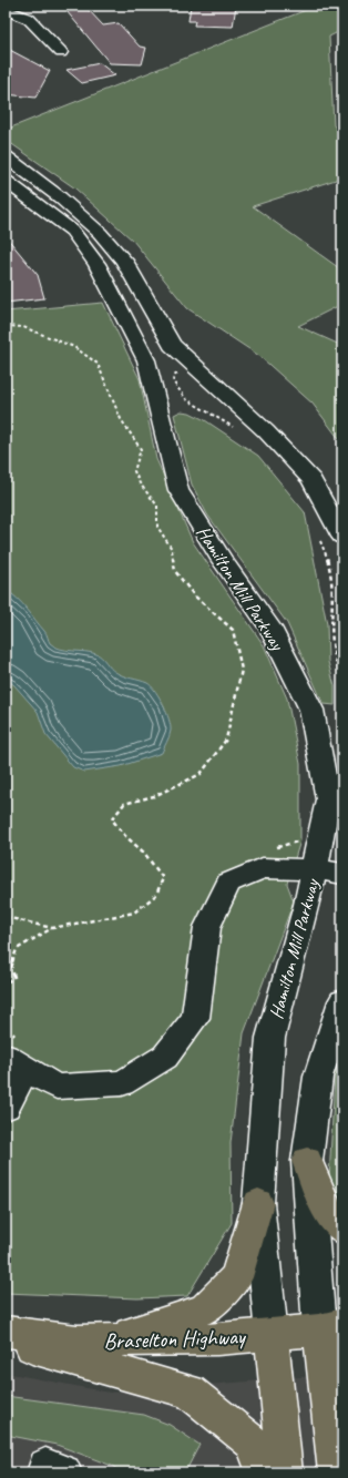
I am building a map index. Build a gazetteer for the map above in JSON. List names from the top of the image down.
{
  "streets": {
    "main road": ["Braselton Highway"],
    "street": ["Hamilton Mill Parkway"]
  },
  "crossings": [
    ["Hamilton Mill Parkway", "Braselton Highway"]
  ]
}
